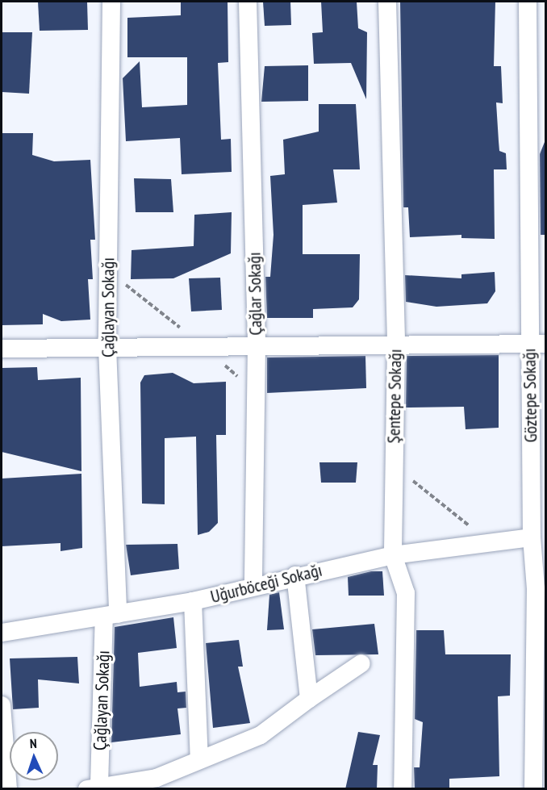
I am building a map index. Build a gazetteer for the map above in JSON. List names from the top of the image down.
{
  "streets": {
    "street": [
      "Çağlar Sokağı",
      "Çağlayan Sokağı",
      "Göztepe Sokağı",
      "Şentepe Sokağı",
      "Uğurböceği Sokağı"
    ]
  },
  "crossings": [
    ["Çağlar Sokağı", "Uğurböceği Sokağı"],
    ["Çağlayan Sokağı", "Uğurböceği Sokağı"],
    ["Göztepe Sokağı", "Uğurböceği Sokağı"],
    ["Şentepe Sokağı", "Uğurböceği Sokağı"]
  ],
  "north": "top"
}
